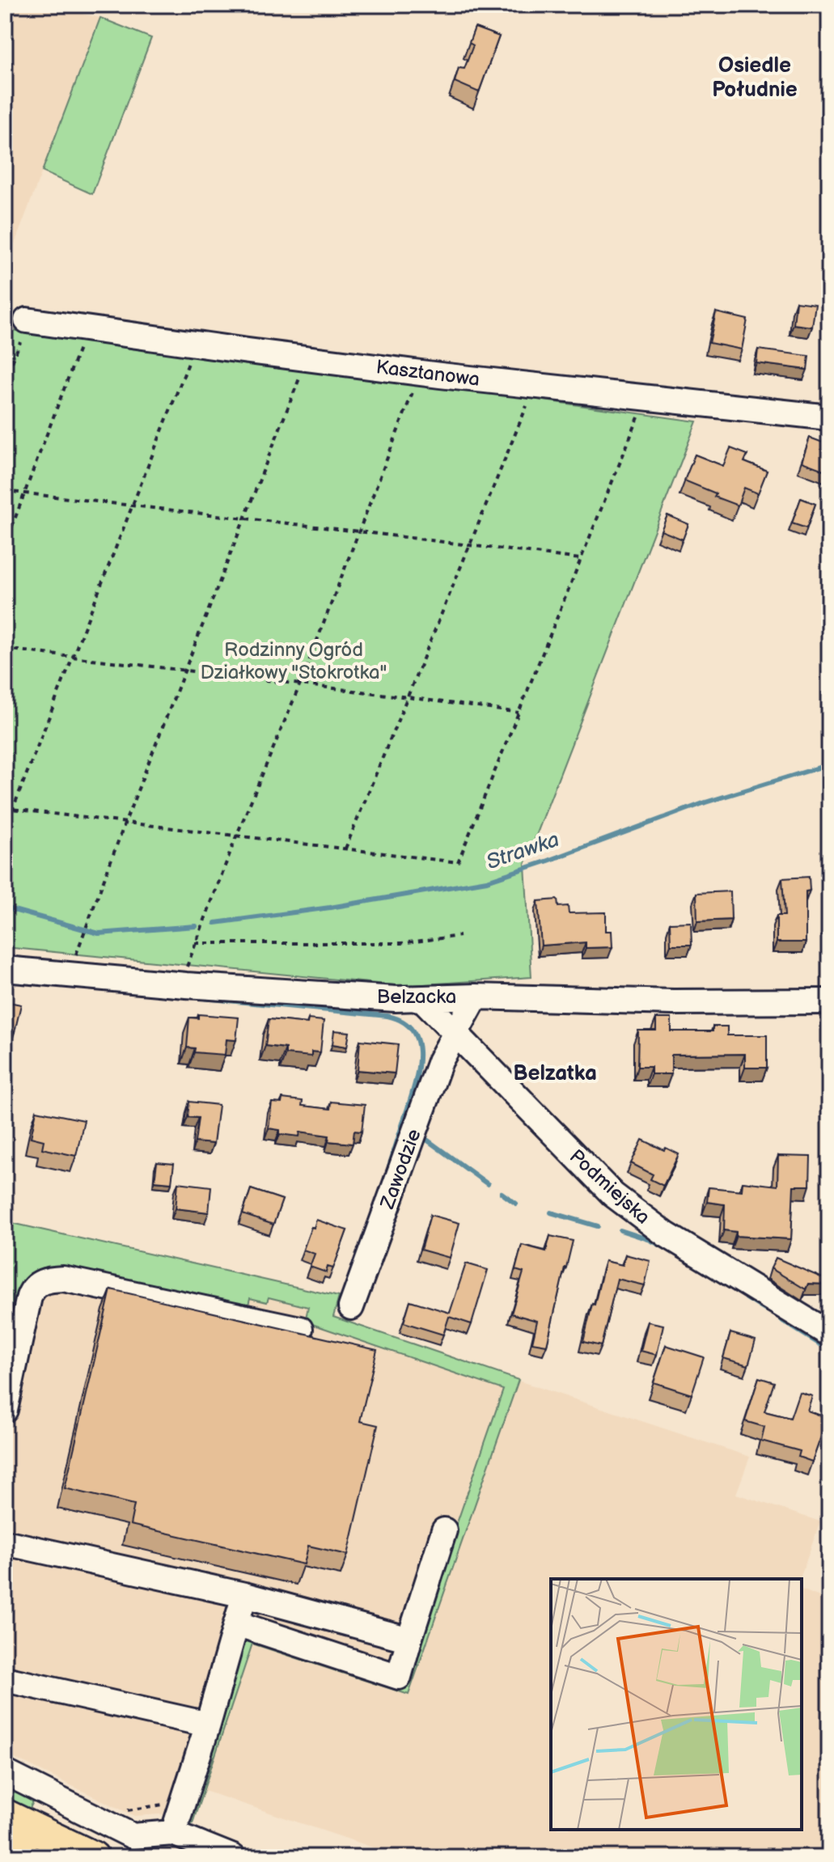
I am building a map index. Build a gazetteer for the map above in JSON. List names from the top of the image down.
{
  "streets": {
    "street": [
      "Kasztanowa",
      "Belzacka",
      "Zawodzie",
      "Podmiejska"
    ]
  },
  "crossings": [
    ["Belzacka", "Zawodzie"],
    ["Belzacka", "Podmiejska"],
    ["Zawodzie", "Podmiejska"]
  ],
  "districts": ["Osiedle Południe", "Belzatka"],
  "water": ["Strawka"],
  "parks": ["Rodzinny Ogród Działkowy \"Stokrotka\""]
}
